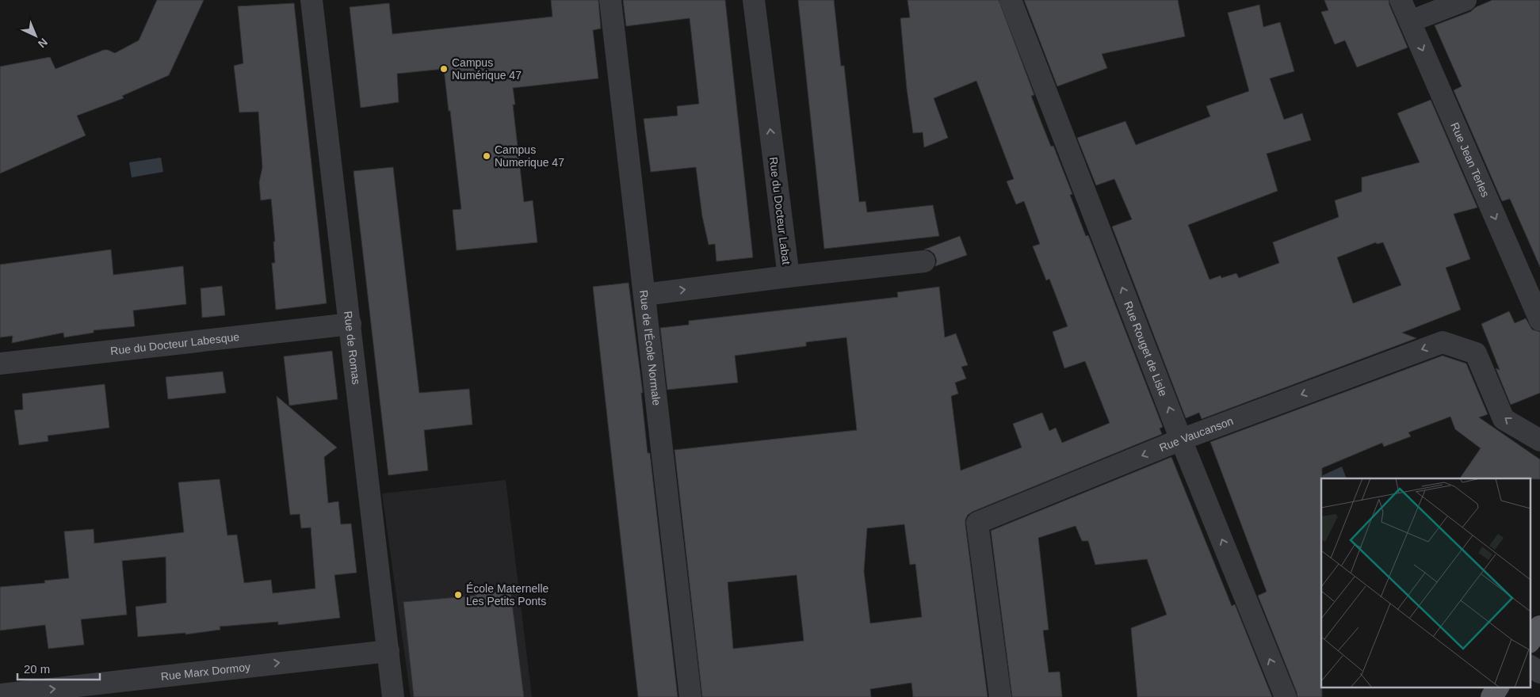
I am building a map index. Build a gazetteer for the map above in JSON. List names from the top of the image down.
{
  "streets": {
    "street": [
      "Rue Jean Terles",
      "Rue du Docteur Labat",
      "Rue du Docteur Labesque",
      "Rue de Romas",
      "Rue de l'École Normale",
      "Rue Rouget de Lisle",
      "Rue Vaucanson",
      "Rue Marx Dormoy"
    ]
  },
  "crossings": [
    ["Rue du Docteur Labat", "Rue de l'École Normale"],
    ["Rue du Docteur Labesque", "Rue de Romas"],
    ["Rue de Romas", "Rue Marx Dormoy"],
    ["Rue Rouget de Lisle", "Rue Vaucanson"]
  ],
  "one_way": ["Rue Jean Terles", "Rue Rouget de Lisle", "Rue Marx Dormoy"],
  "places": ["Campus Numérique 47", "Campus Numerique 47", "École Maternelle Les Petits Ponts"],
  "scale_bar": "20 m",
  "north": "bottom right"
}
